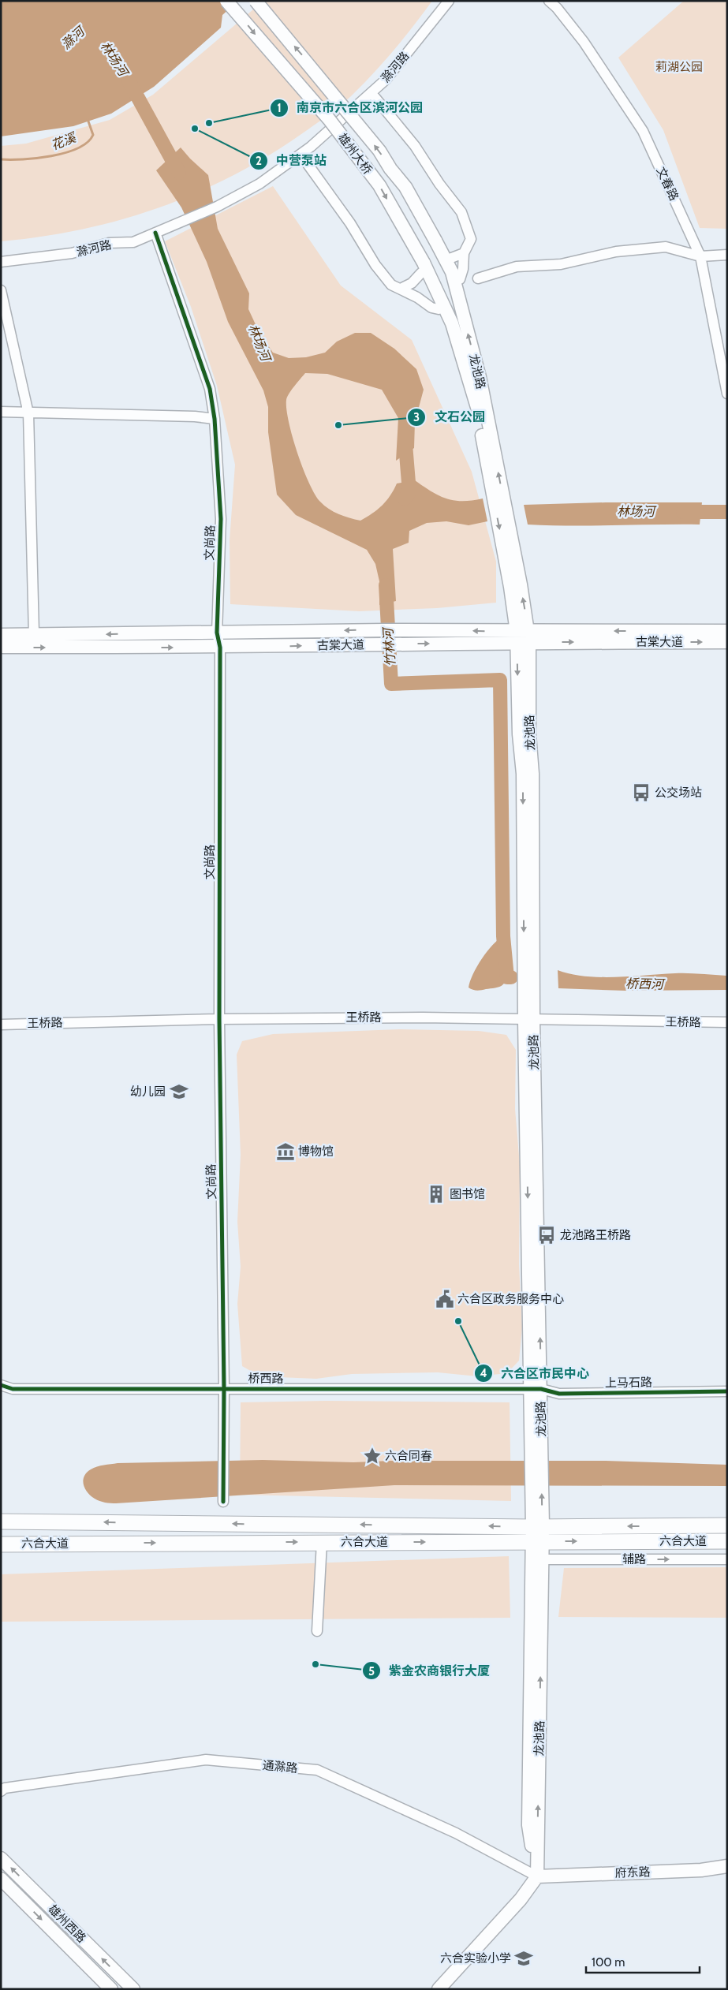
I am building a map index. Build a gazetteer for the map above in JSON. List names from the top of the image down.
{
  "streets": {
    "highway": ["六合大道"],
    "main road": [
      "雄州大桥",
      "龙池路",
      "古棠大道",
      "府东路",
      "雄州西路"
    ],
    "street": [
      "滁河路",
      "文春路",
      "文尚路",
      "王桥路",
      "桥西路",
      "上马石路",
      "辅路",
      "通滁路"
    ]
  },
  "crossings": [
    ["滁河路", "文尚路"],
    ["雄州大桥", "龙池路"],
    ["龙池路", "古棠大道"],
    ["龙池路", "王桥路"],
    ["龙池路", "桥西路"],
    ["龙池路", "上马石路"],
    ["龙池路", "六合大道"],
    ["龙池路", "辅路"],
    ["龙池路", "通滁路"],
    ["龙池路", "府东路"],
    ["文尚路", "古棠大道"],
    ["文尚路", "王桥路"],
    ["文尚路", "桥西路"],
    ["桥西路", "上马石路"],
    ["通滁路", "府东路"]
  ],
  "one_way": ["辅路"],
  "water": [
    "滁河",
    "林场河",
    "花溪",
    "竹林河",
    "桥西河"
  ],
  "parks": ["莉湖公园"],
  "places": {
    "other": [
      "南京市六合区滨河公园",
      "中营泵站",
      "文石公园",
      "六合区市民中心",
      "紫金农商银行大厦"
    ],
    "bus stop": ["公交场站", "龙池路王桥路"],
    "school or university": ["幼儿园", "六合实验小学"],
    "museum": ["博物馆"],
    "building": ["图书馆"],
    "public building": ["六合区政务服务中心"],
    "place": ["六合同春"]
  },
  "scale_bar": "100 m"
}
